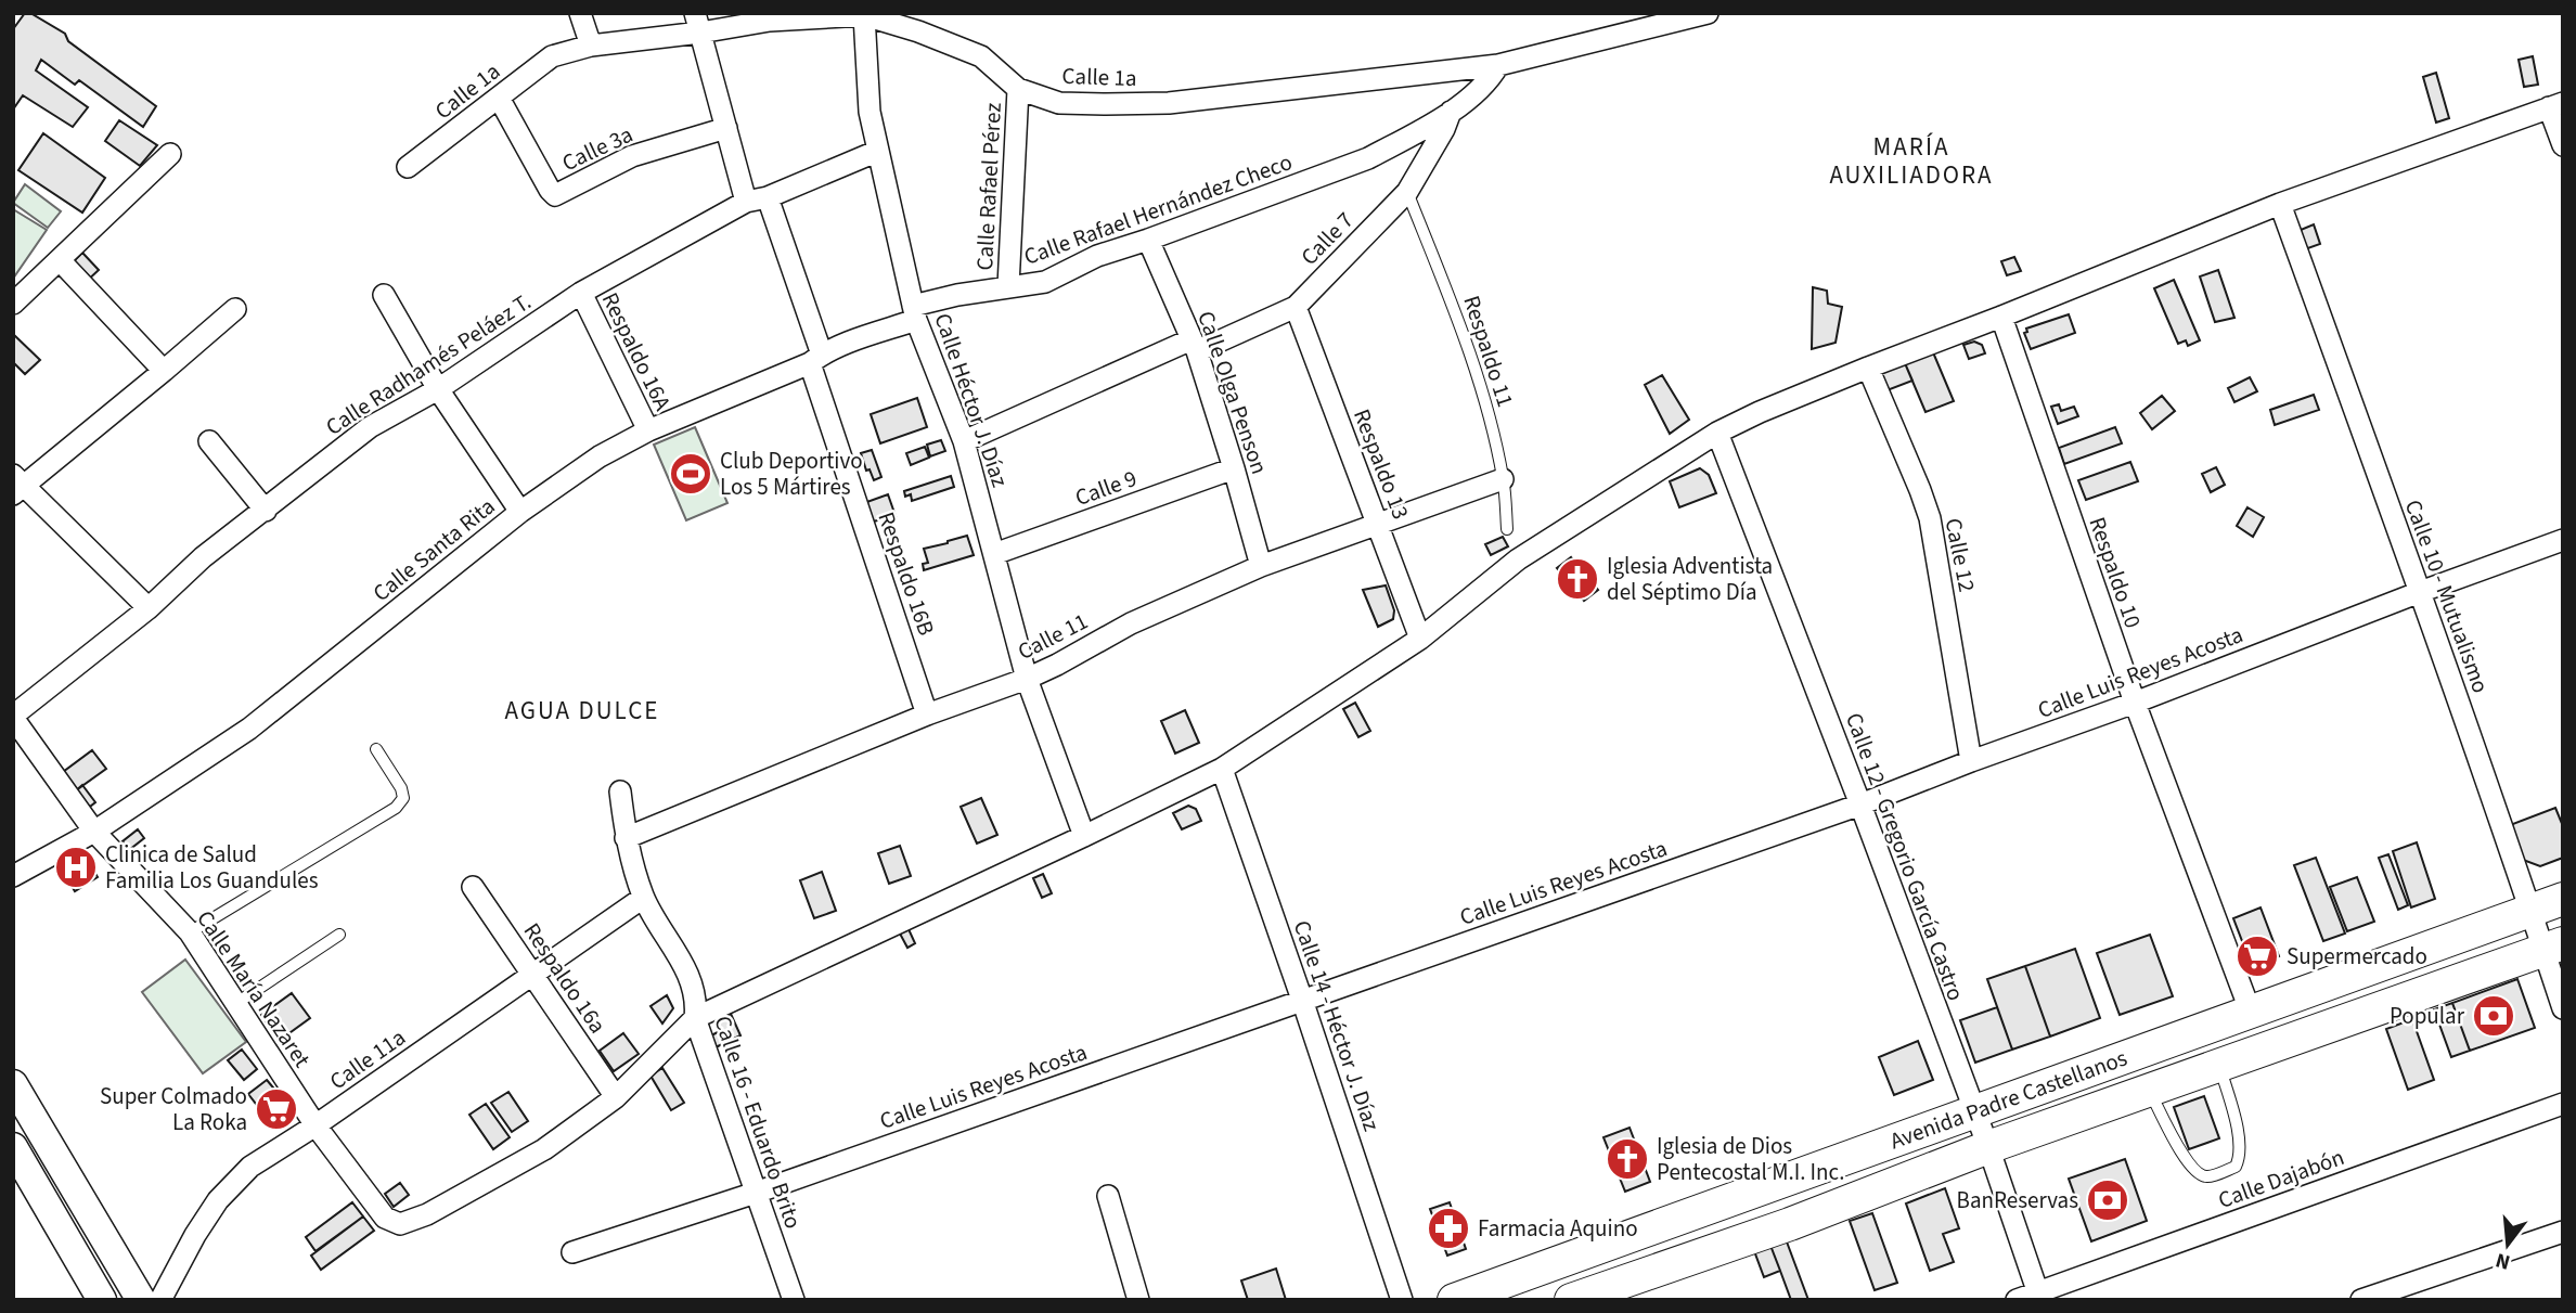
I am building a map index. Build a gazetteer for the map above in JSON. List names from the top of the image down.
{
  "streets": {
    "main road": ["Avenida Padre Castellanos"],
    "street": [
      "Calle 1a",
      "Calle 3a",
      "Calle Rafael Pérez",
      "Calle Rafael Hernández Checo",
      "Calle 7",
      "Respaldo 16A",
      "Calle Radhamés Peláez T.",
      "Calle Olga Penson",
      "Calle Héctor J. Díaz",
      "Respaldo 13",
      "Calle 9",
      "Calle Santa Rita",
      "Calle 12",
      "Respaldo 10",
      "Respaldo 16B",
      "Calle 10 - Mutualismo",
      "Calle 11",
      "Calle Luis Reyes Acosta",
      "Calle 12 - Gregorio García Castro",
      "Respaldo 16a",
      "Calle María Nazaret",
      "Calle 14 - Héctor J. Díaz",
      "Calle 11a",
      "Calle 16 - Eduardo Brito",
      "Calle Dajabón"
    ],
    "lane": ["Respaldo 11"]
  },
  "crossings": [
    ["Calle 1a", "Calle 3a"],
    ["Calle 1a", "Calle Rafael Pérez"],
    ["Calle 1a", "Calle Héctor J. Díaz"],
    ["Calle 1a", "Respaldo 16B"],
    ["Calle 3a", "Respaldo 16B"],
    ["Calle Rafael Pérez", "Calle Rafael Hernández Checo"],
    ["Calle Rafael Hernández Checo", "Calle 7"],
    ["Calle Rafael Hernández Checo", "Calle Olga Penson"],
    ["Calle Rafael Hernández Checo", "Calle Héctor J. Díaz"],
    ["Calle Rafael Hernández Checo", "Calle Santa Rita"],
    ["Calle 7", "Respaldo 11"],
    ["Calle 7", "Calle Olga Penson"],
    ["Calle 7", "Calle Héctor J. Díaz"],
    ["Calle 7", "Respaldo 13"],
    ["Respaldo 16A", "Calle Radhamés Peláez T."],
    ["Respaldo 16A", "Calle Santa Rita"],
    ["Respaldo 11", "Calle 11"],
    ["Calle Radhamés Peláez T.", "Calle Héctor J. Díaz"],
    ["Calle Radhamés Peláez T.", "Respaldo 16B"],
    ["Calle Radhamés Peláez T.", "Calle María Nazaret"],
    ["Calle Olga Penson", "Calle 9"],
    ["Calle Olga Penson", "Calle 11"],
    ["Calle Héctor J. Díaz", "Calle 9"],
    ["Calle Héctor J. Díaz", "Calle Santa Rita"],
    ["Calle Héctor J. Díaz", "Calle 11"],
    ["Respaldo 13", "Calle 11"],
    ["Calle Santa Rita", "Respaldo 16B"],
    ["Calle Santa Rita", "Calle María Nazaret"],
    ["Calle 12", "Calle Luis Reyes Acosta"],
    ["Respaldo 10", "Calle Luis Reyes Acosta"],
    ["Respaldo 10", "Avenida Padre Castellanos"],
    ["Respaldo 16B", "Calle 11"],
    ["Calle 10 - Mutualismo", "Calle Luis Reyes Acosta"],
    ["Calle 10 - Mutualismo", "Avenida Padre Castellanos"],
    ["Calle 11", "Calle 16 - Eduardo Brito"],
    ["Calle Luis Reyes Acosta", "Calle 12 - Gregorio García Castro"],
    ["Calle Luis Reyes Acosta", "Calle 14 - Héctor J. Díaz"],
    ["Calle Luis Reyes Acosta", "Calle 16 - Eduardo Brito"],
    ["Calle 12 - Gregorio García Castro", "Avenida Padre Castellanos"],
    ["Calle 12 - Gregorio García Castro", "Calle Dajabón"],
    ["Respaldo 16a", "Calle María Nazaret"],
    ["Respaldo 16a", "Calle 11a"],
    ["Calle María Nazaret", "Calle 11a"],
    ["Calle 11a", "Calle 16 - Eduardo Brito"]
  ],
  "districts": ["MARÍA AUXILIADORA", "AGUA DULCE"],
  "places": {
    "sports": ["Club Deportivo Los 5 Mártires"],
    "church": ["Iglesia Adventista del Séptimo Día", "Iglesia de Dios Pentecostal M.I. Inc."],
    "hospital": ["Clinica de Salud Familia Los Guandules"],
    "supermarket": ["Supermercado", "Super Colmado La Roka"],
    "bank": ["Popular", "BanReservas"],
    "pharmacy": ["Farmacia Aquino"]
  },
  "north": "bottom"
}
